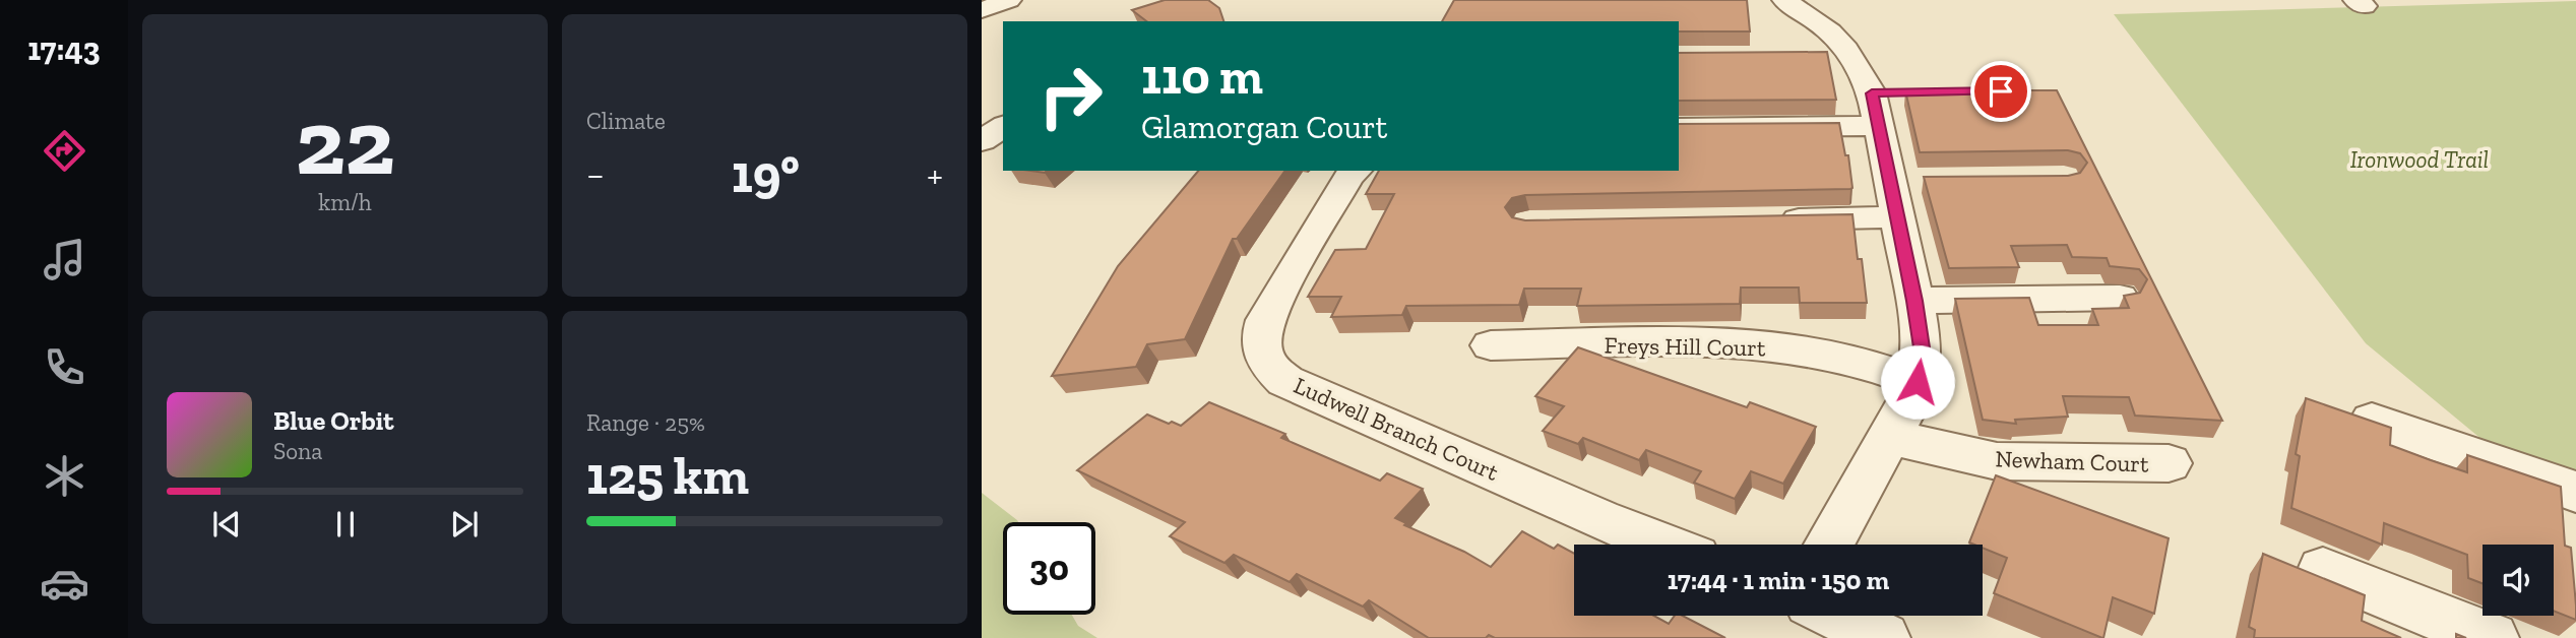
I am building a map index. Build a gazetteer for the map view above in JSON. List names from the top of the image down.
{
  "streets": {
    "street": ["Freys Hill Court", "Ludwell Branch Court", "Newham Court"]
  },
  "parks": ["Ironwood Trail"],
  "page": {
    "tabs": "17:43",
    "tile": [
      ["22", "km/h"],
      "Climate",
      ["Range · 25%", "125 km"]
    ],
    "turn": ["110 m", "Glamorgan Court"],
    "heat": ["−", "19°", "+"],
    "song": ["Blue Orbit", "Sona"],
    "limit": "30",
    "trip": "17:44 · 1 min · 150 m"
  }
}
